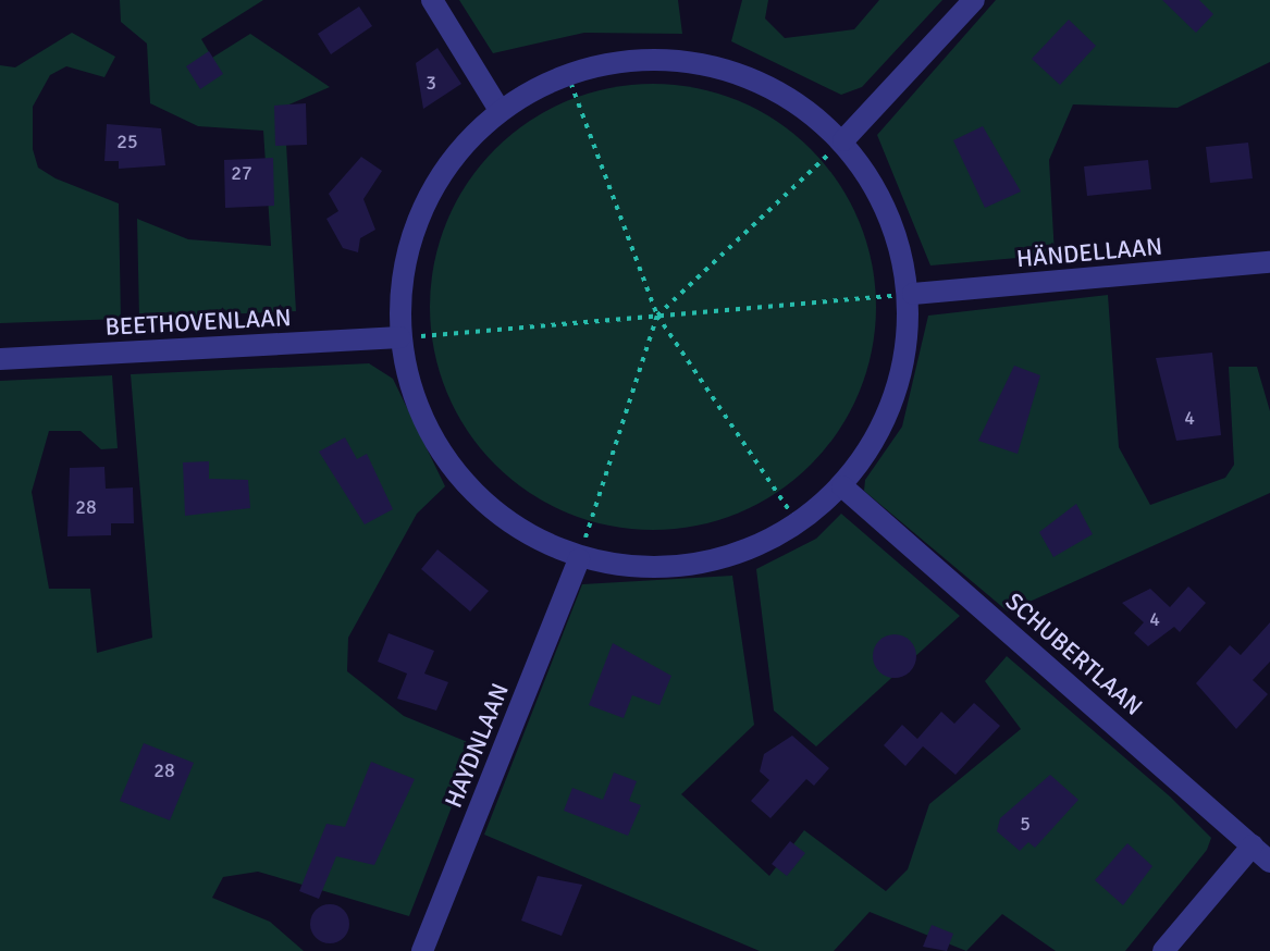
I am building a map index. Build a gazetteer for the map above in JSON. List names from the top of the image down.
{
  "streets": {
    "street": [
      "HÄNDELLAAN",
      "BEETHOVENLAAN",
      "SCHUBERTLAAN",
      "HAYDNLAAN"
    ]
  },
  "house_numbers": [
    "3",
    "25",
    "27",
    "4",
    "28",
    "4",
    "28",
    "5"
  ]
}
